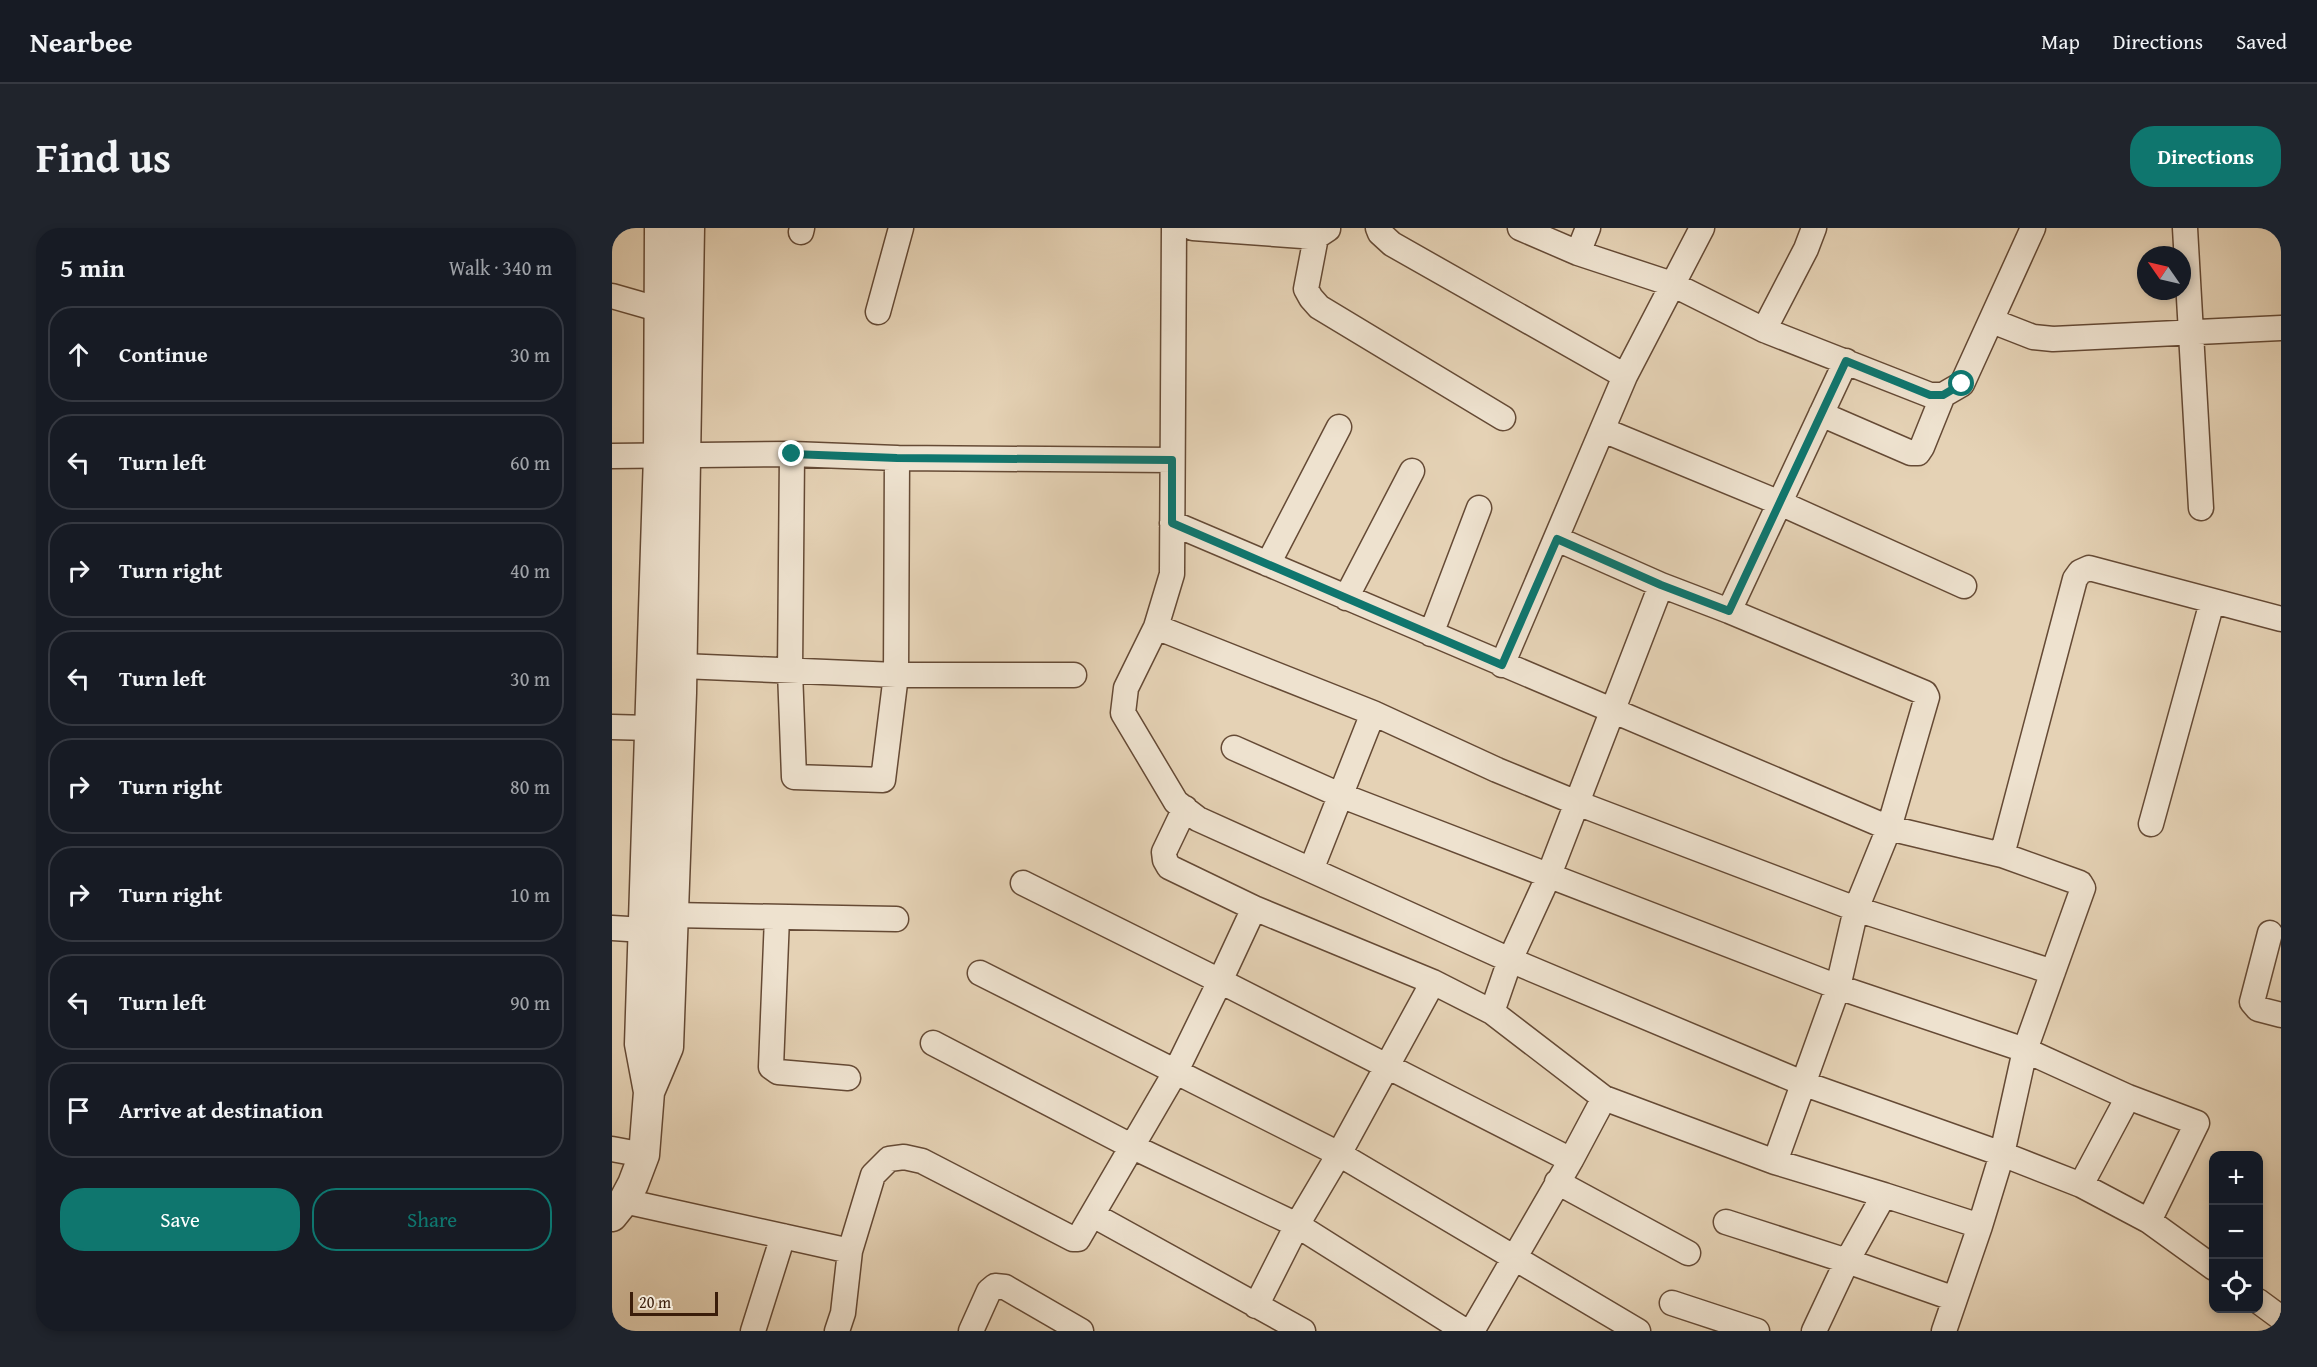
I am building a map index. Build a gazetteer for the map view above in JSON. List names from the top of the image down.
{
  "scale_bar": "20 m",
  "north": "top left",
  "page": {
    "header": "Nearbee",
    "nav": ["Map", "Directions", "Saved"],
    "title": "Find us",
    "buttons": [
      "Directions",
      ["Save", "Share"]
    ],
    "heading": ["5 min", "Walk · 340 m"],
    "list": [
      ["Continue", "30 m"],
      ["Turn left", "60 m"],
      ["Turn right", "40 m"],
      ["Turn left", "30 m"],
      ["Turn right", "80 m"],
      ["Turn right", "10 m"],
      ["Turn left", "90 m"],
      "Arrive at destination"
    ],
    "map_buttons": ["+", "−"],
    "scale": "20 m"
  }
}
